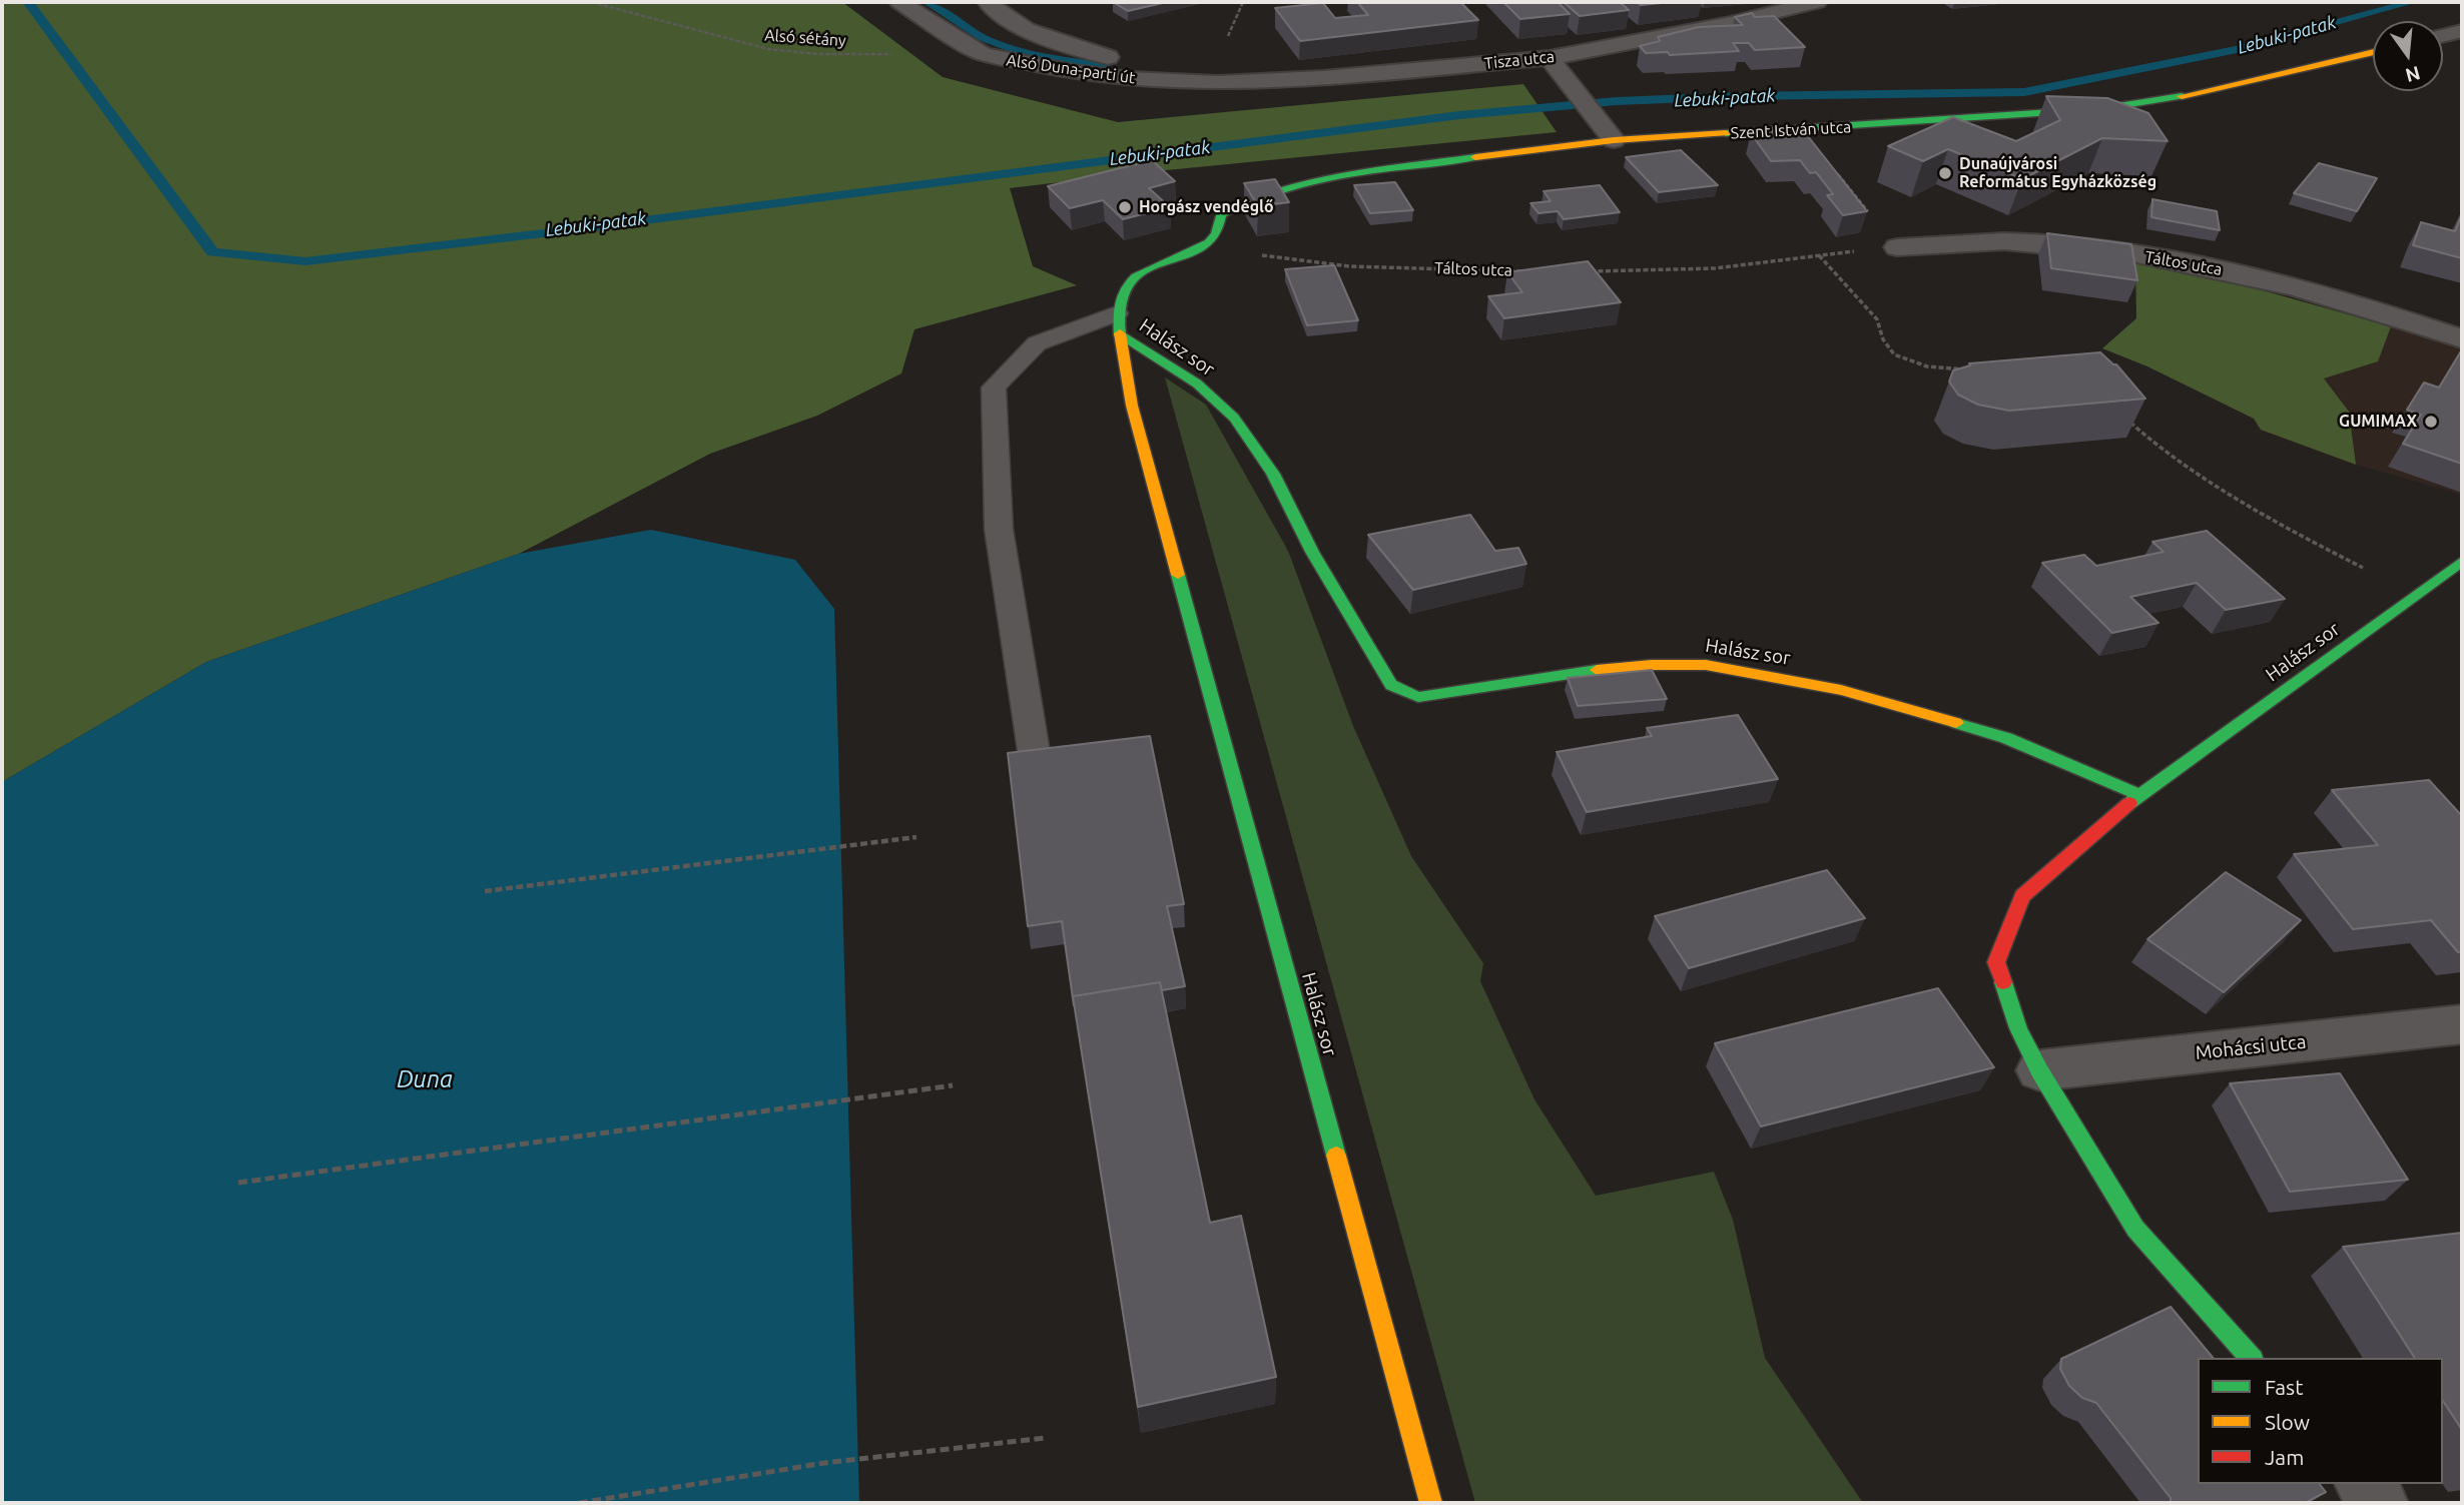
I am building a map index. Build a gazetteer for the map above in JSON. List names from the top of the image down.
{
  "streets": {
    "street": [
      "Tisza utca",
      "Alsó Duna-parti út",
      "Szent István utca",
      "Táltos utca",
      "Halász sor",
      "Mohácsi utca"
    ],
    "path": ["Alsó sétány"]
  },
  "crossings": [
    ["Alsó sétány", "Alsó Duna-parti út"],
    ["Tisza utca", "Alsó Duna-parti út"],
    ["Szent István utca", "Táltos utca"],
    ["Szent István utca", "Halász sor"],
    ["Táltos utca", "Halász sor"]
  ],
  "water": ["Lebuki-patak", "Duna"],
  "places": ["Dunaújvárosi Református Egyházközség", "Horgász vendéglő", "GUMIMAX"],
  "legend": ["Fast", "Slow", "Jam"],
  "north": "bottom"
}
